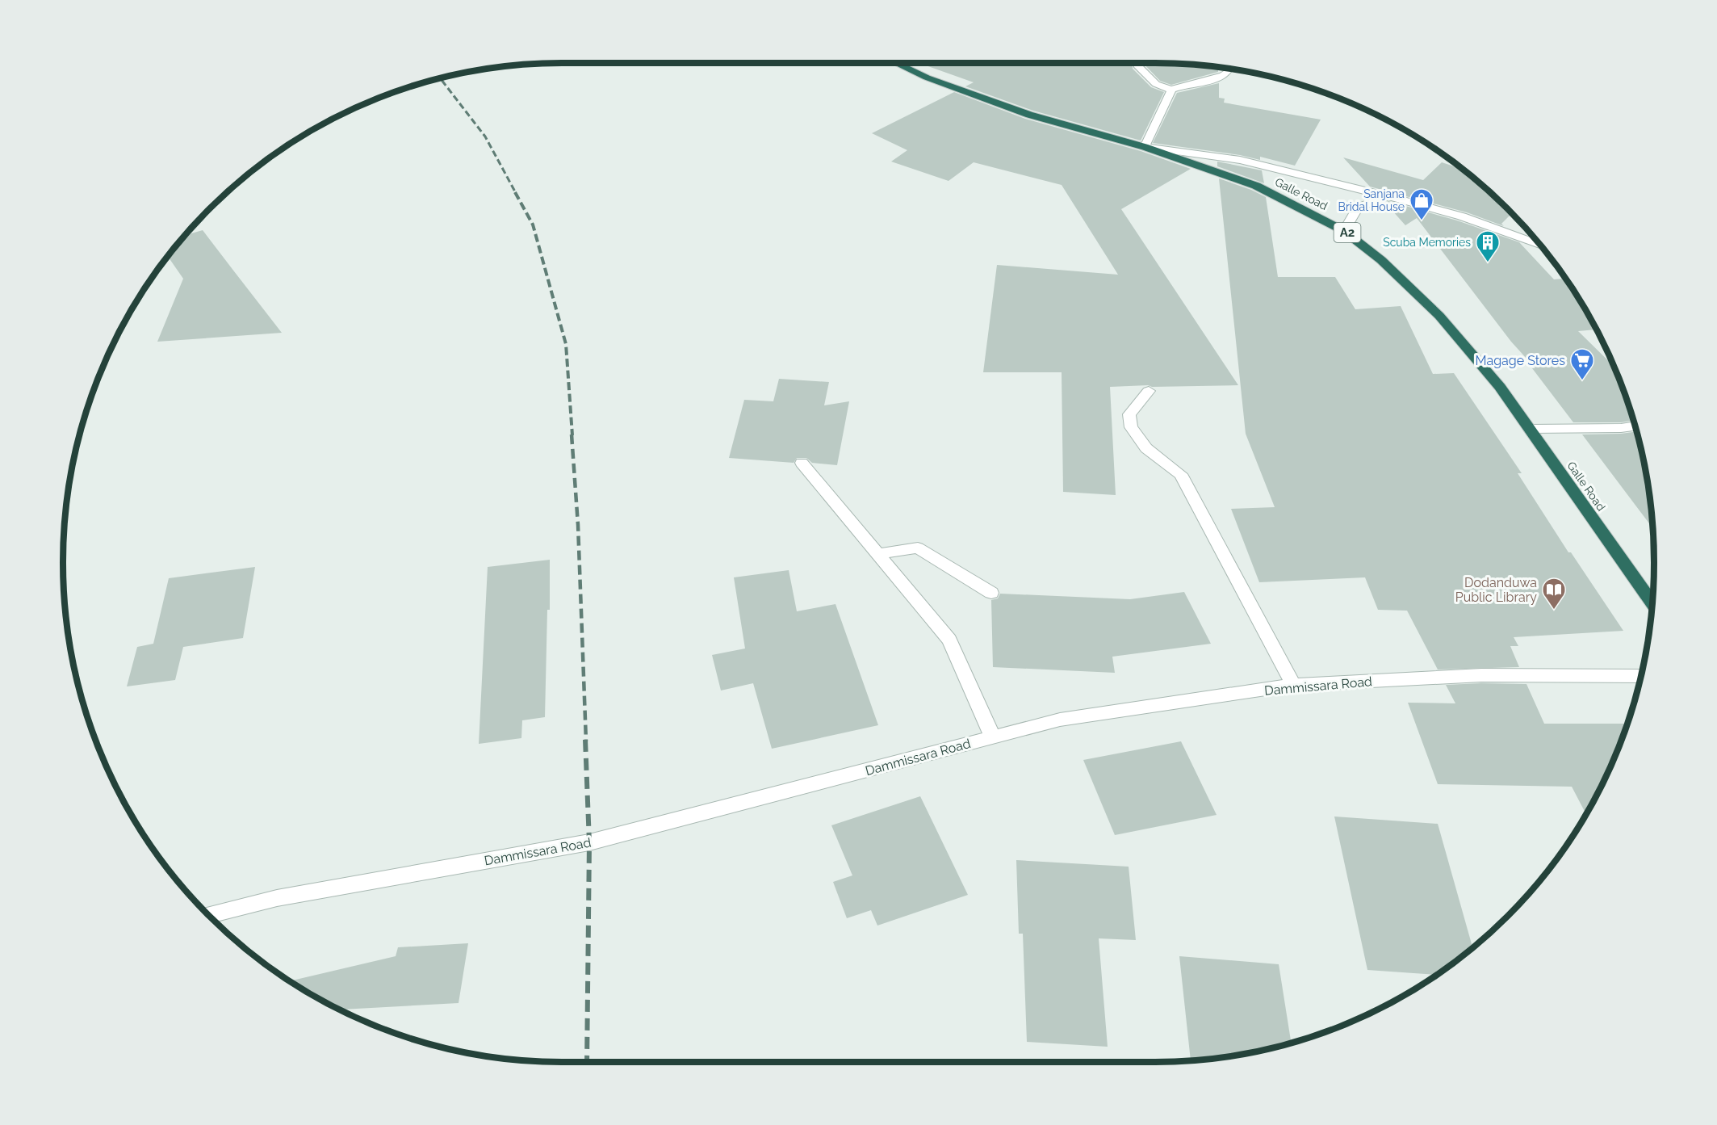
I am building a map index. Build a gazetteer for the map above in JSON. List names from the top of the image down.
{
  "streets": {
    "highway": ["Galle Road", "A2"],
    "street": ["Dammissara Road"]
  },
  "places": {
    "shop": ["Sanjana Bridal House"],
    "building": ["Scuba Memories"],
    "supermarket": ["Magage Stores"],
    "library": ["Dodanduwa Public Library"]
  }
}
